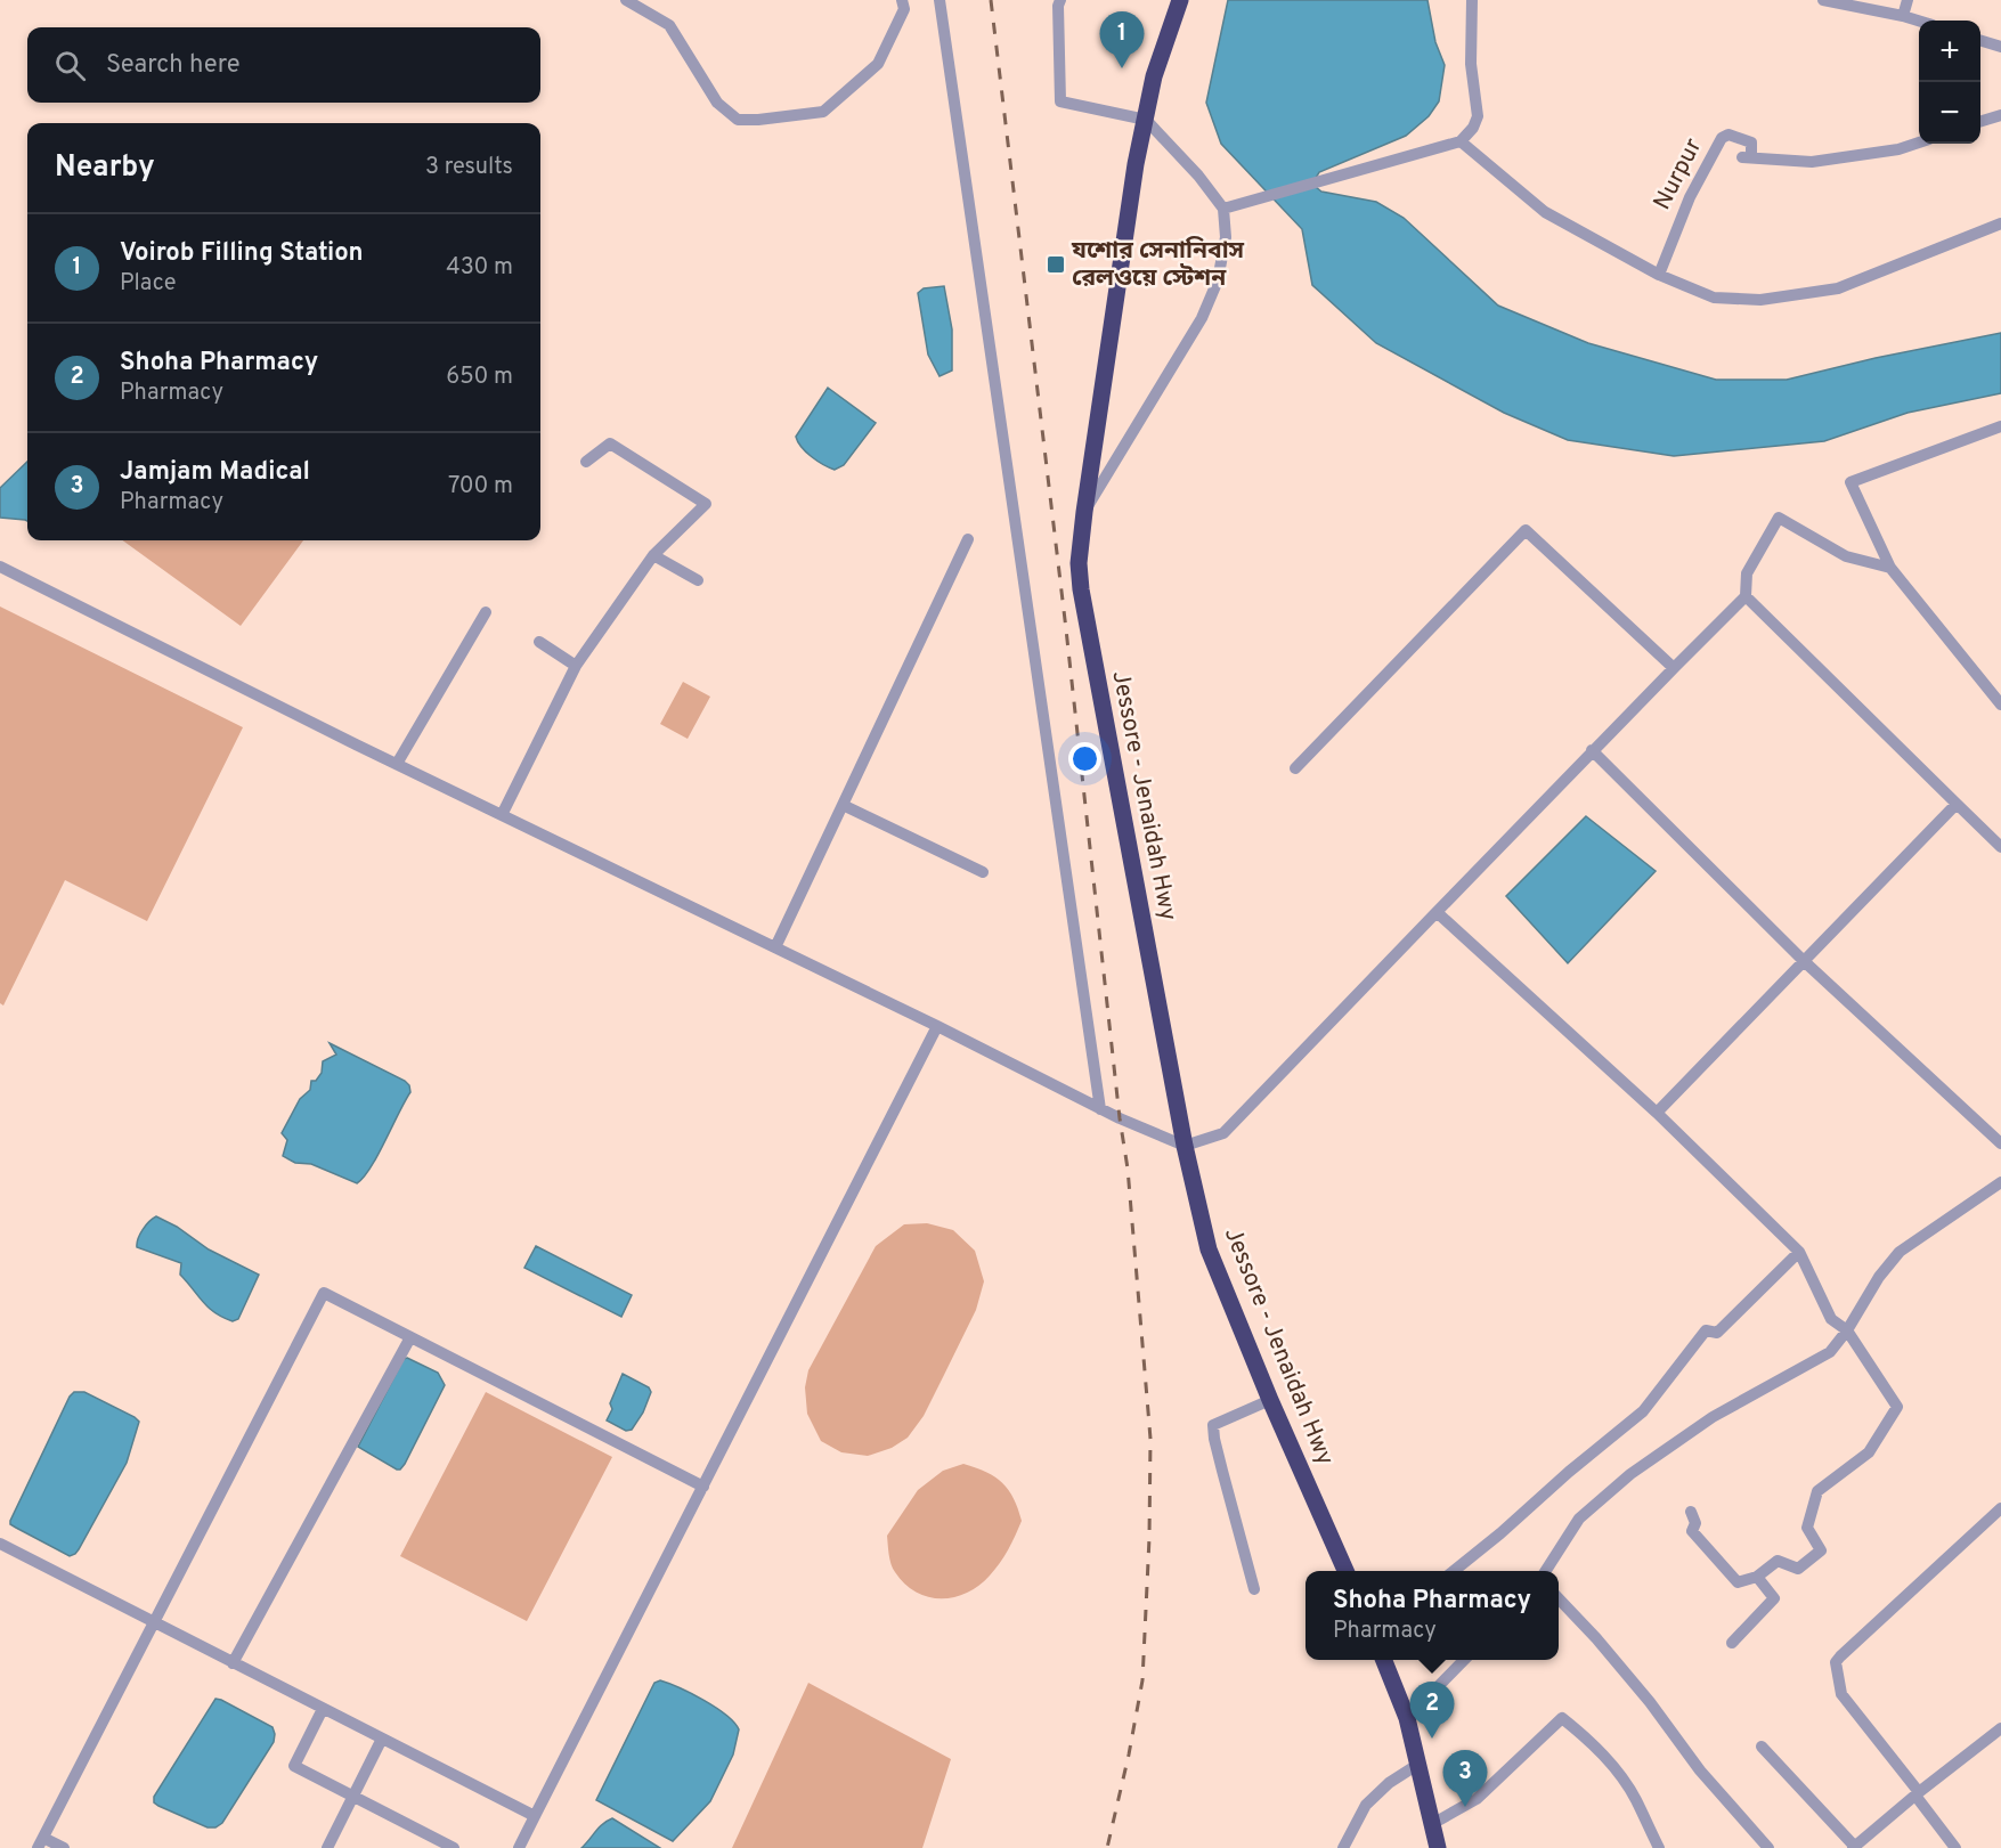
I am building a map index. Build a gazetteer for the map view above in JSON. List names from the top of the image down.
{
  "streets": {
    "highway": ["Jessore - Jenaidah Hwy"],
    "street": ["Nurpur"]
  },
  "places": {
    "transit": ["যশোর সেনানিবাস রেলওয়ে স্টেশন"]
  },
  "page": {
    "pins": ["1", "2", "3"],
    "map_buttons": ["+", "−"],
    "search": "Search here",
    "heading": ["Nearby", "3 results"],
    "list": [
      {
        "mark": "1",
        "name": "Voirob Filling Station",
        "note": "Place",
        "value": "430 m"
      },
      {
        "mark": "2",
        "name": "Shoha Pharmacy",
        "note": "Pharmacy",
        "value": "650 m"
      },
      {
        "mark": "3",
        "name": "Jamjam Madical",
        "note": "Pharmacy",
        "value": "700 m"
      }
    ],
    "popup": ["Shoha Pharmacy", "Pharmacy"]
  }
}
